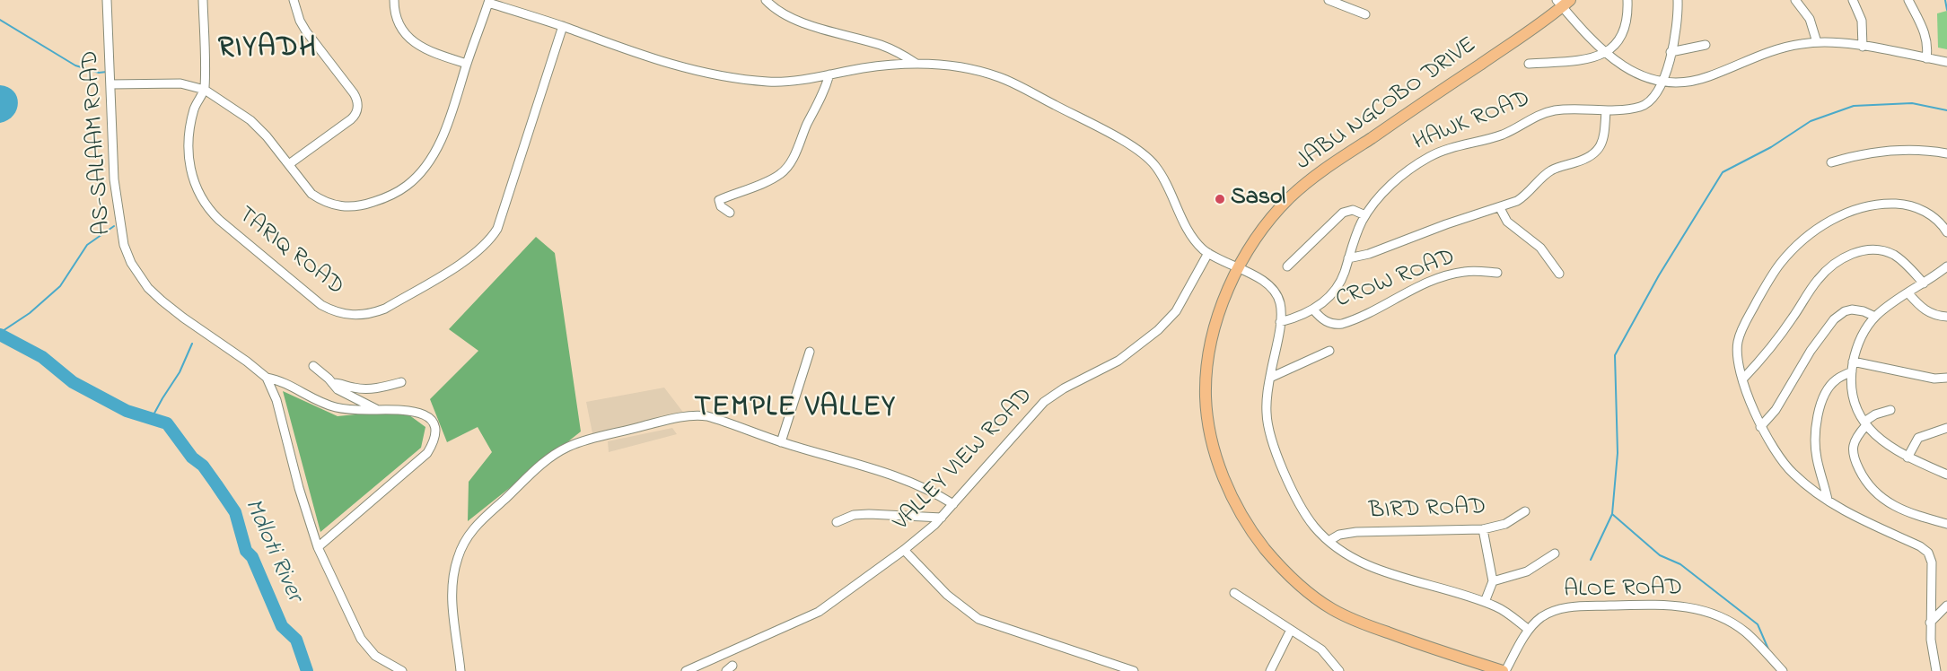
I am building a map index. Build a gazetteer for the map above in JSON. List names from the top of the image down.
{
  "streets": {
    "main road": ["JABU NGCOBO DRIVE"],
    "street": [
      "HAWK ROAD",
      "AS-SALAAM ROAD",
      "TARIQ ROAD",
      "CROW ROAD",
      "VALLEY VIEW ROAD",
      "BIRD ROAD",
      "ALOE ROAD"
    ]
  },
  "crossings": [
    ["JABU NGCOBO DRIVE", "ALOE ROAD"],
    ["HAWK ROAD", "CROW ROAD"]
  ],
  "districts": ["RIYADH", "TEMPLE VALLEY"],
  "water": ["Mdloti River"],
  "places": ["Sasol"]
}
